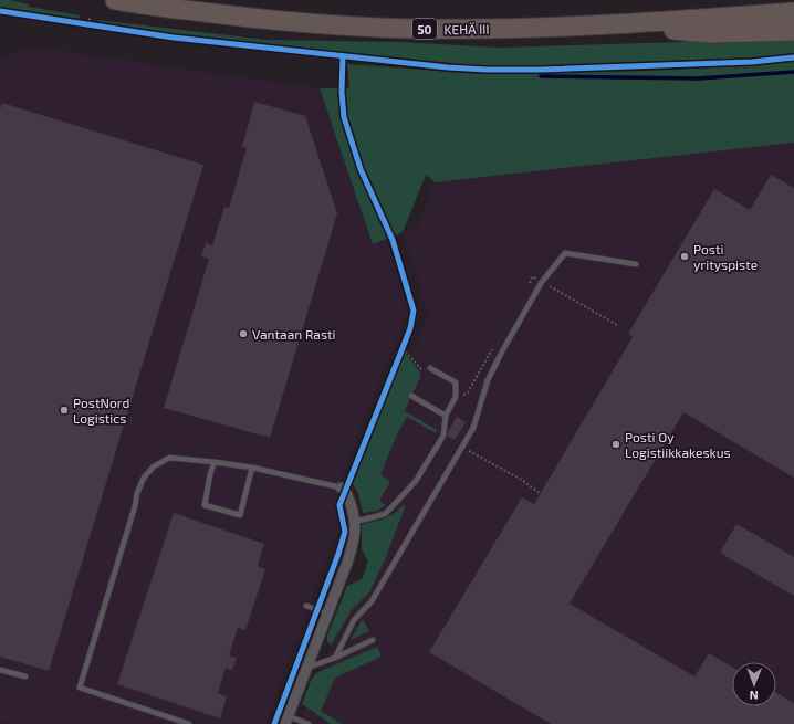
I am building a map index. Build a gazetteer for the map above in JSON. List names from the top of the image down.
{
  "streets": {
    "highway": ["50", "KEHÄ III"]
  },
  "places": [
    "Posti yrityspiste",
    "Vantaan Rasti",
    "PostNord Logistics",
    "Posti Oy Logistiikkakeskus"
  ],
  "north": "bottom"
}
